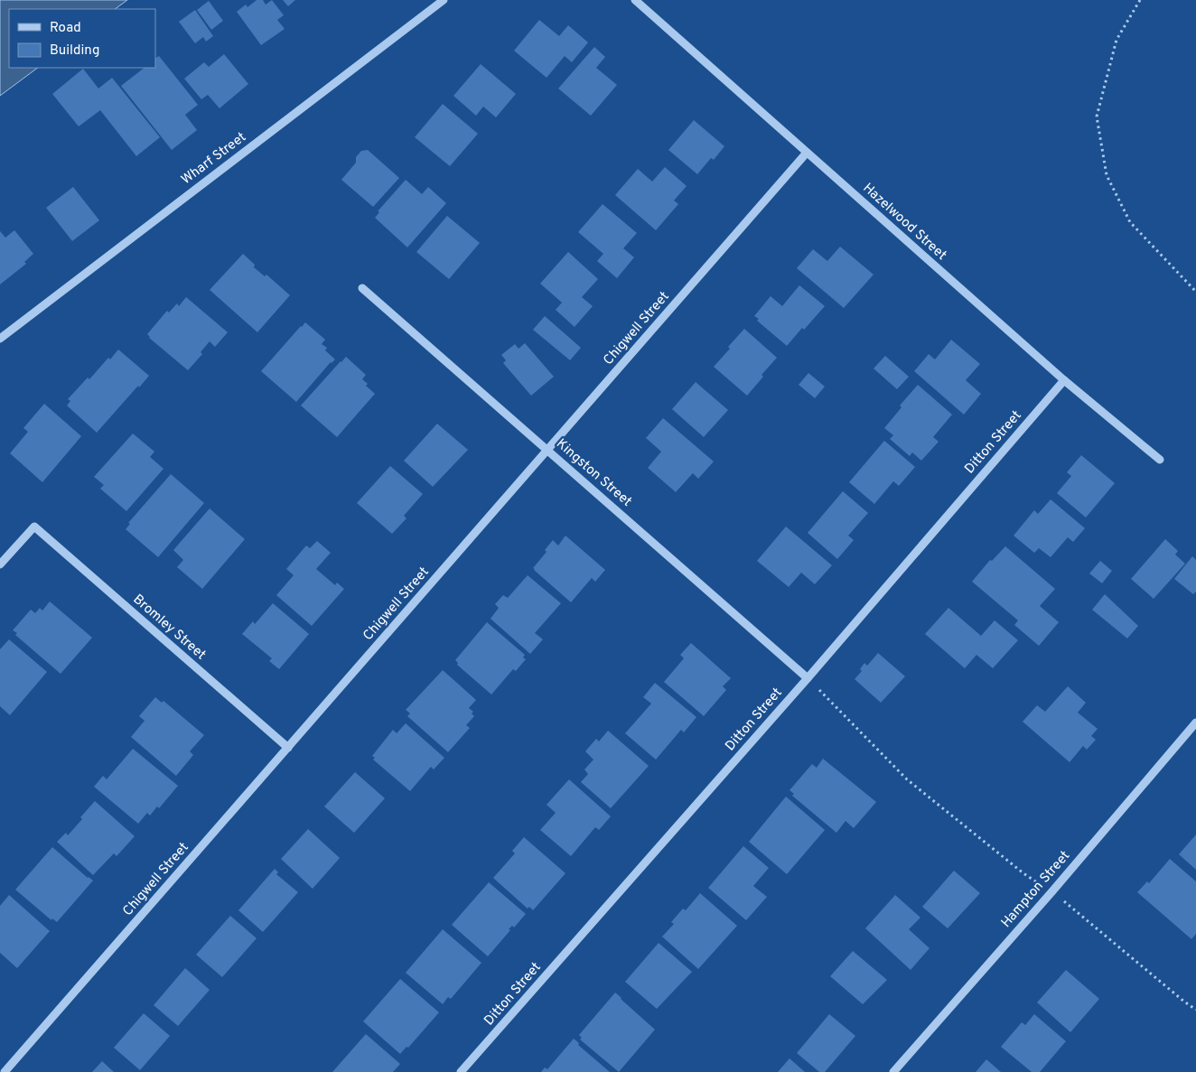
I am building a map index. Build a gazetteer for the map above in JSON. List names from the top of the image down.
{
  "streets": {
    "street": [
      "Wharf Street",
      "Hazelwood Street",
      "Chigwell Street",
      "Ditton Street",
      "Kingston Street",
      "Bromley Street",
      "Hampton Street"
    ]
  },
  "crossings": [
    ["Hazelwood Street", "Chigwell Street"],
    ["Hazelwood Street", "Ditton Street"],
    ["Chigwell Street", "Kingston Street"],
    ["Chigwell Street", "Bromley Street"],
    ["Ditton Street", "Kingston Street"]
  ],
  "legend": ["Road", "Building"]
}
